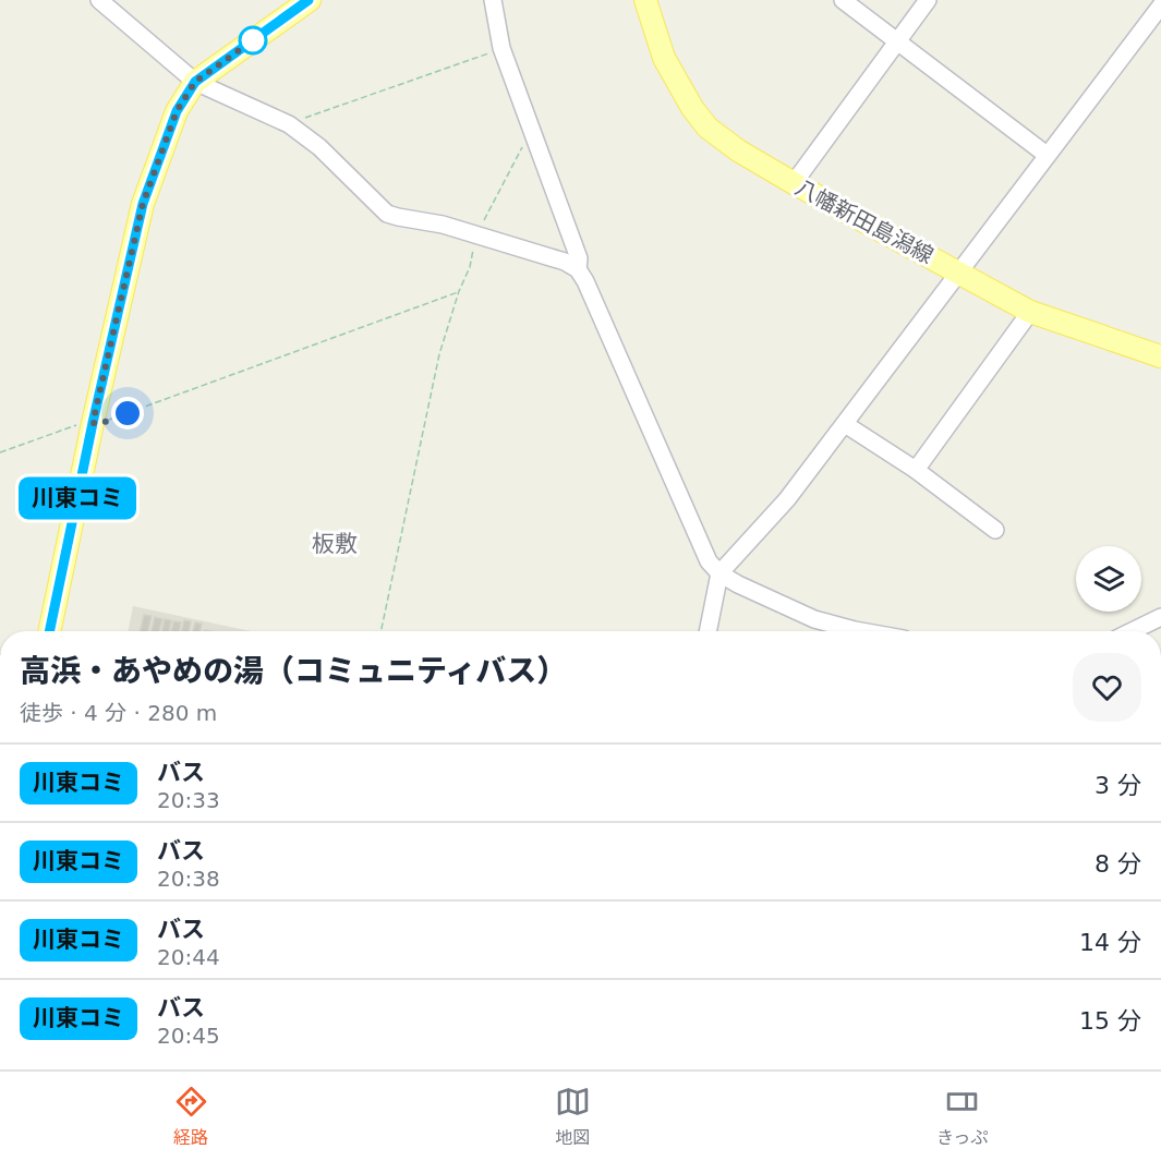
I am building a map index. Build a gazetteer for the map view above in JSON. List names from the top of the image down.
{
  "streets": {
    "main road": ["八幡新田島潟線"]
  },
  "districts": ["板敷"],
  "lines": ["bus line 川東コミ"],
  "page": {
    "on_map": "川東コミ",
    "heading": ["高浜・あやめの湯（コミュニティバス）", "徒歩 · 4 分 · 280 m"],
    "list": [
      {
        "mark": "川東コミ",
        "name": "バス",
        "note": "20:33",
        "value": "3 分"
      },
      {
        "mark": "川東コミ",
        "name": "バス",
        "note": "20:38",
        "value": "8 分"
      },
      {
        "mark": "川東コミ",
        "name": "バス",
        "note": "20:44",
        "value": "14 分"
      },
      {
        "mark": "川東コミ",
        "name": "バス",
        "note": "20:45",
        "value": "15 分"
      }
    ],
    "tabs": ["経路", "地図", "きっぷ"]
  }
}
